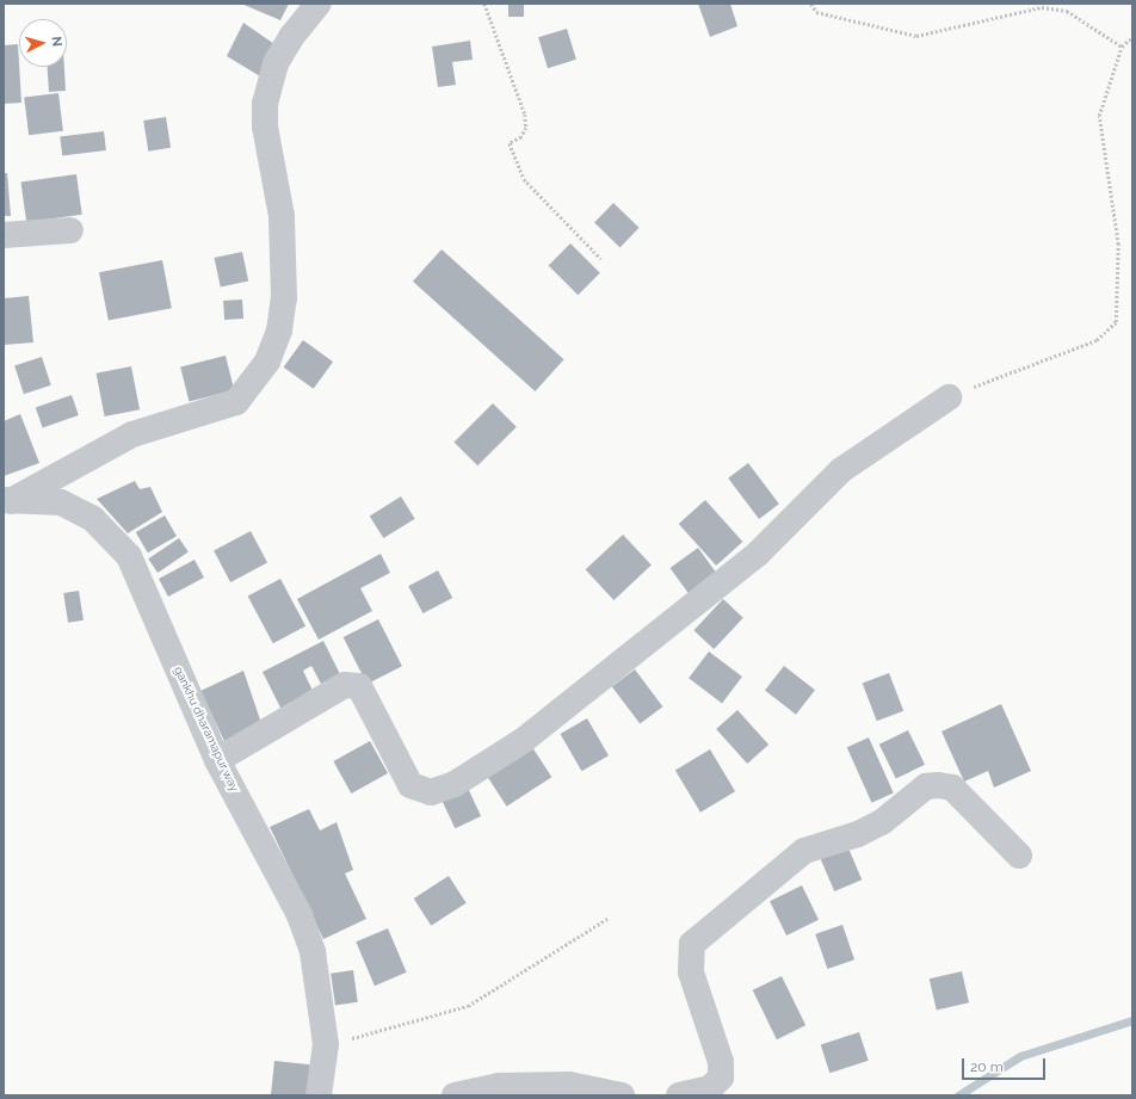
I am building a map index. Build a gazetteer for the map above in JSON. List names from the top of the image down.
{
  "streets": {
    "street": ["gankhu dharamapur way"]
  },
  "scale_bar": "20 m",
  "north": "right"
}
